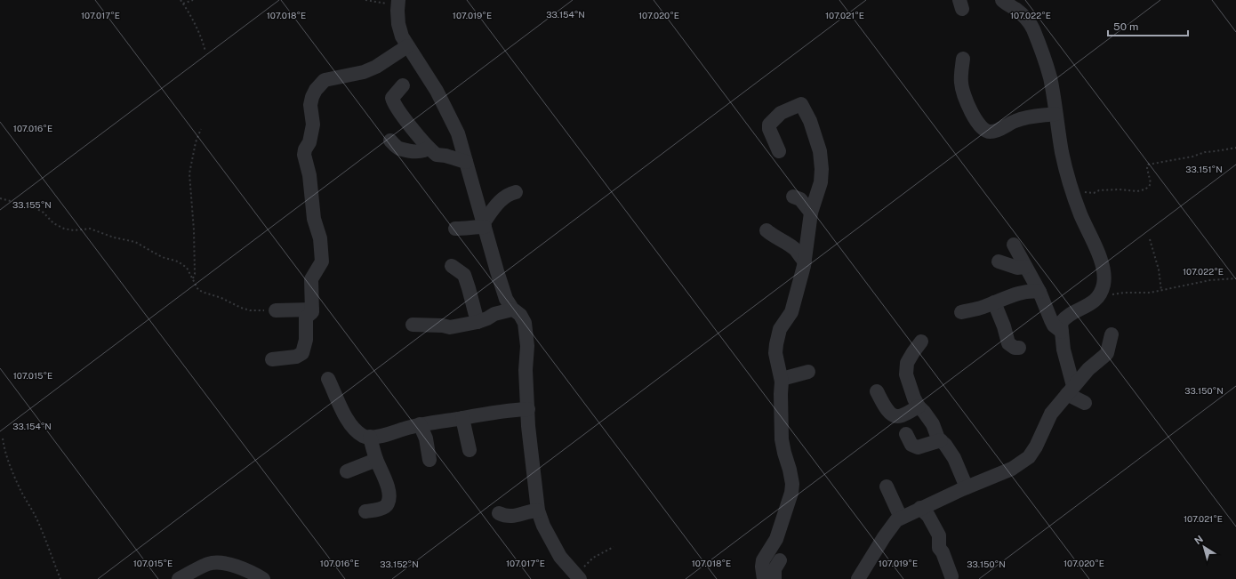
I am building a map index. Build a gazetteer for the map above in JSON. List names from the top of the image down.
{
  "scale_bar": "50 m",
  "north": "top left",
  "coordinates": [
    "33.154°N",
    "107.017°E",
    "107.018°E",
    "107.019°E",
    "107.020°E",
    "107.021°E",
    "107.022°E",
    "107.016°E",
    "33.151°N",
    "33.155°N",
    "107.015°E",
    "33.150°N",
    "33.152°N"
  ]
}
